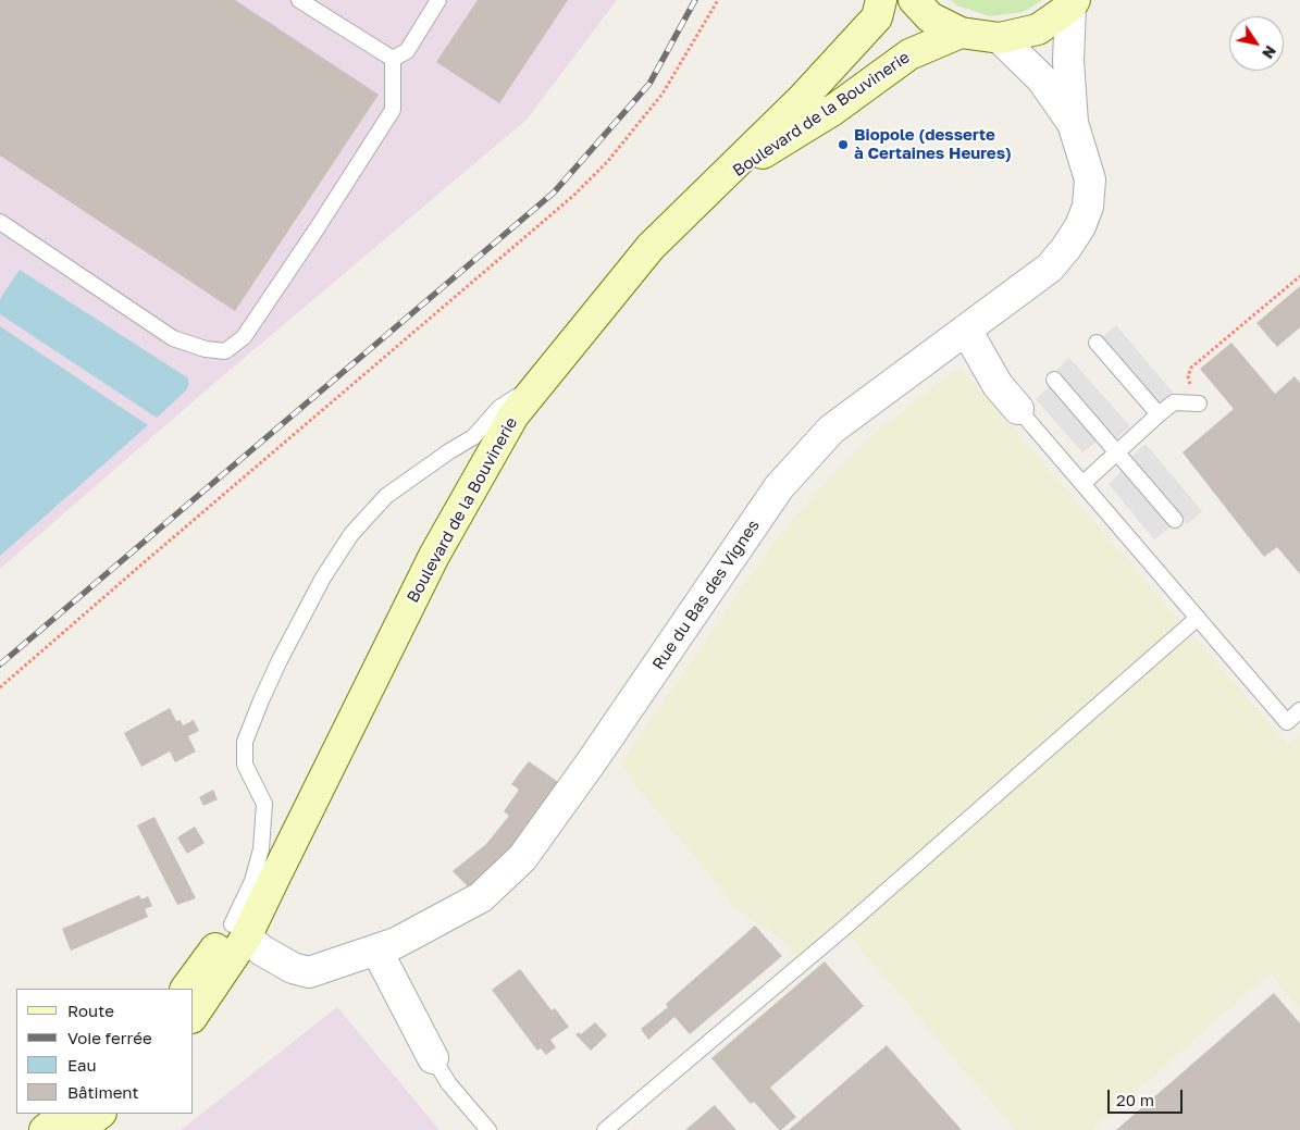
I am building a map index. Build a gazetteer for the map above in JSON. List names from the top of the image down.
{
  "streets": {
    "street": ["Boulevard de la Bouvinerie", "Rue du Bas des Vignes"]
  },
  "crossings": [
    ["Boulevard de la Bouvinerie", "Rue du Bas des Vignes"]
  ],
  "places": ["Biopole (desserte à Certaines Heures)"],
  "legend": [
    "Route",
    "Voie ferrée",
    "Eau",
    "Bâtiment"
  ],
  "scale_bar": "20 m",
  "north": "bottom right"
}
